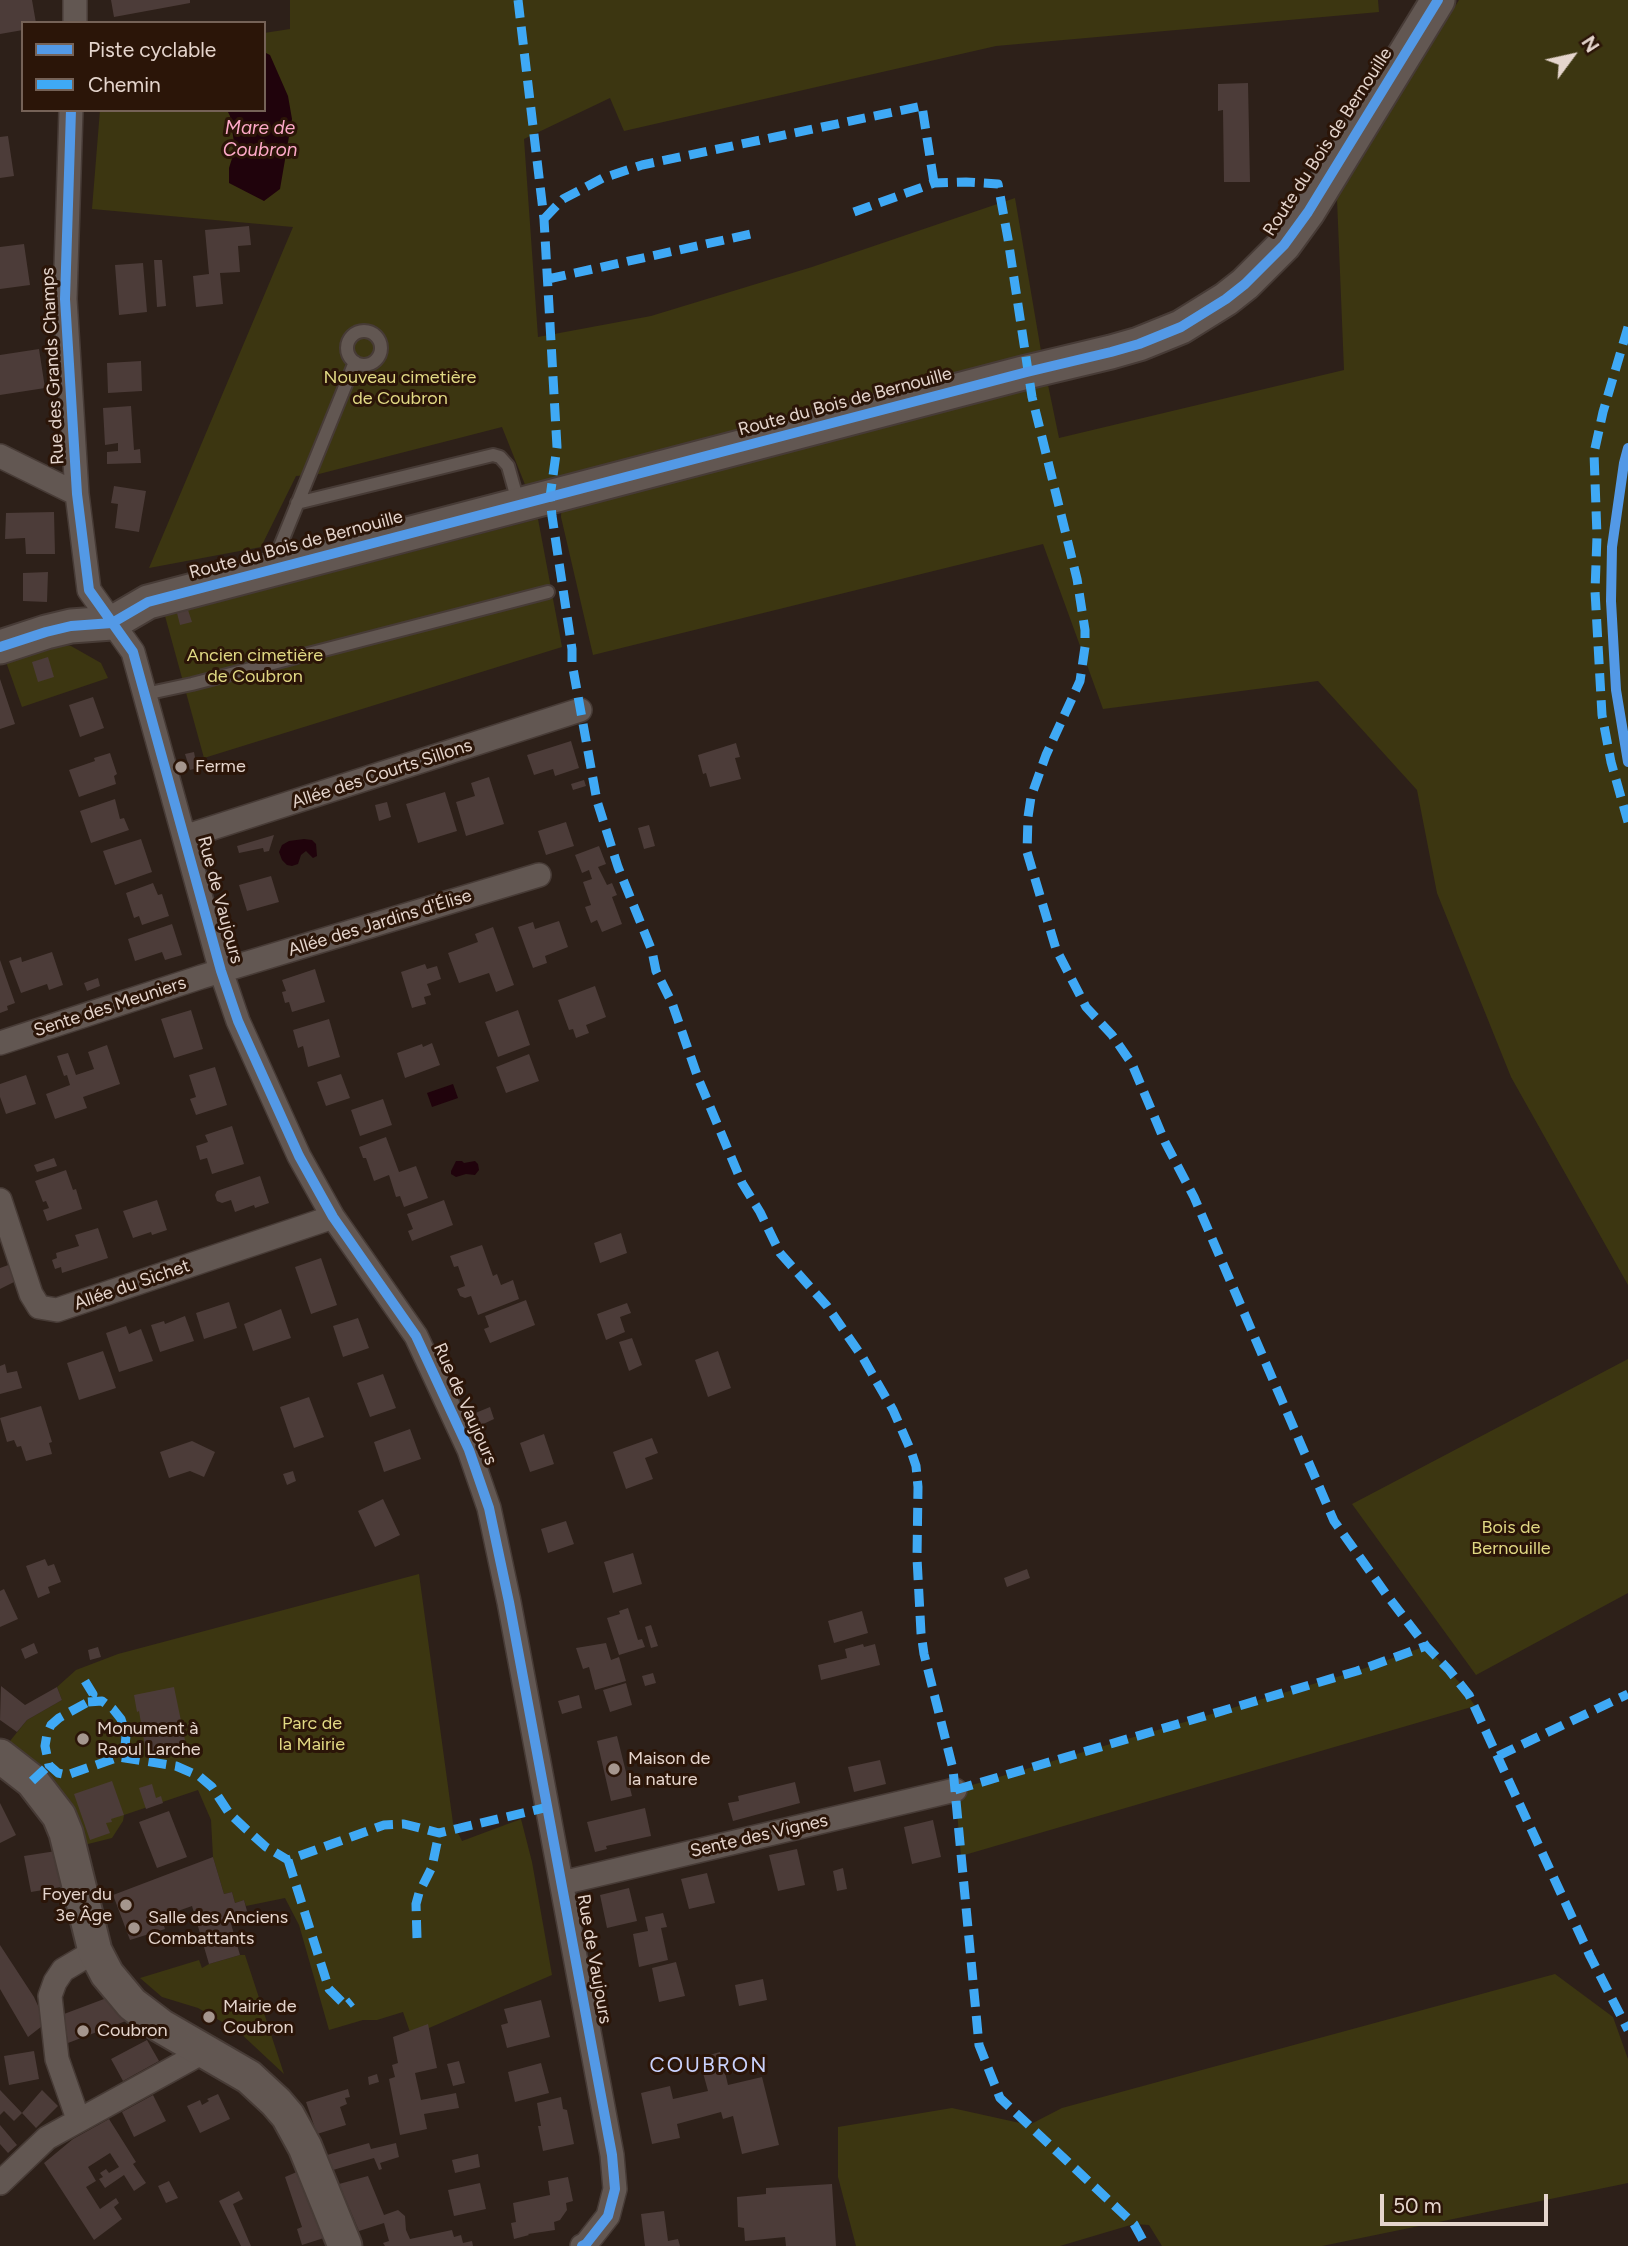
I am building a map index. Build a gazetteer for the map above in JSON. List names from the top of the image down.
{
  "streets": {
    "street": [
      "Route du Bois de Bernouille",
      "Rue des Grands Champs",
      "Allée des Courts Sillons",
      "Rue de Vaujours",
      "Allée des Jardins d'Élise",
      "Sente des Meuniers",
      "Allée du Sichet",
      "Sente des Vignes"
    ]
  },
  "crossings": [
    ["Route du Bois de Bernouille", "Rue des Grands Champs"],
    ["Route du Bois de Bernouille", "Rue de Vaujours"],
    ["Rue des Grands Champs", "Rue de Vaujours"],
    ["Allée des Courts Sillons", "Rue de Vaujours"],
    ["Rue de Vaujours", "Allée des Jardins d'Élise"],
    ["Rue de Vaujours", "Sente des Meuniers"],
    ["Rue de Vaujours", "Allée du Sichet"],
    ["Rue de Vaujours", "Sente des Vignes"],
    ["Allée des Jardins d'Élise", "Sente des Meuniers"]
  ],
  "districts": ["COUBRON"],
  "water": ["Mare de Coubron"],
  "parks": [
    "Nouveau cimetière de Coubron",
    "Ancien cimetière de Coubron",
    "Bois de Bernouille",
    "Parc de la Mairie"
  ],
  "places": [
    "Ferme",
    "Monument à Raoul Larche",
    "Maison de la nature",
    "Foyer du 3e Âge",
    "Salle des Anciens Combattants",
    "Mairie de Coubron",
    "Coubron"
  ],
  "legend": ["Piste cyclable", "Chemin"],
  "scale_bar": "50 m",
  "north": "top right"
}
